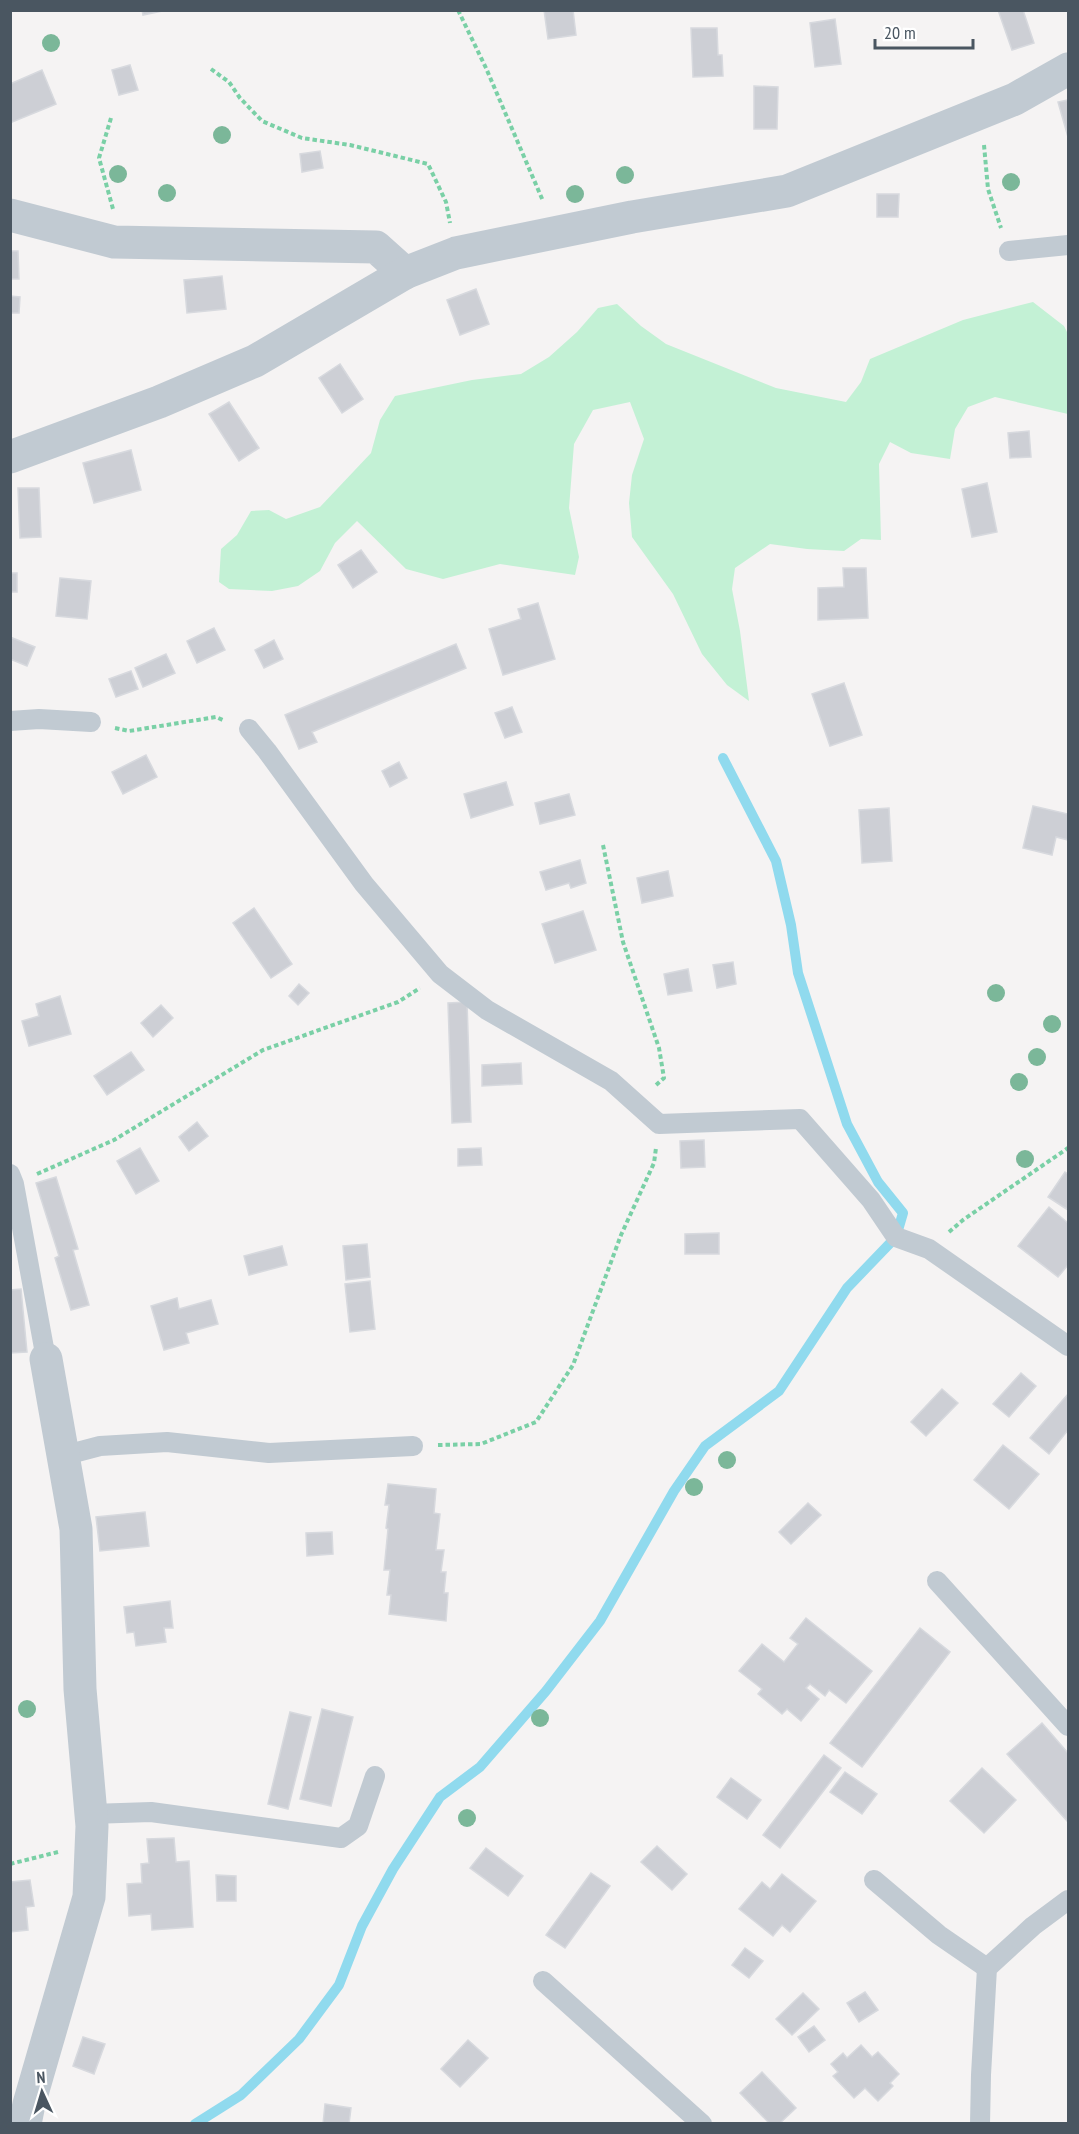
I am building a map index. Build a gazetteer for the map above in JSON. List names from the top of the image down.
{
  "scale_bar": "20 m",
  "north": "top"
}
